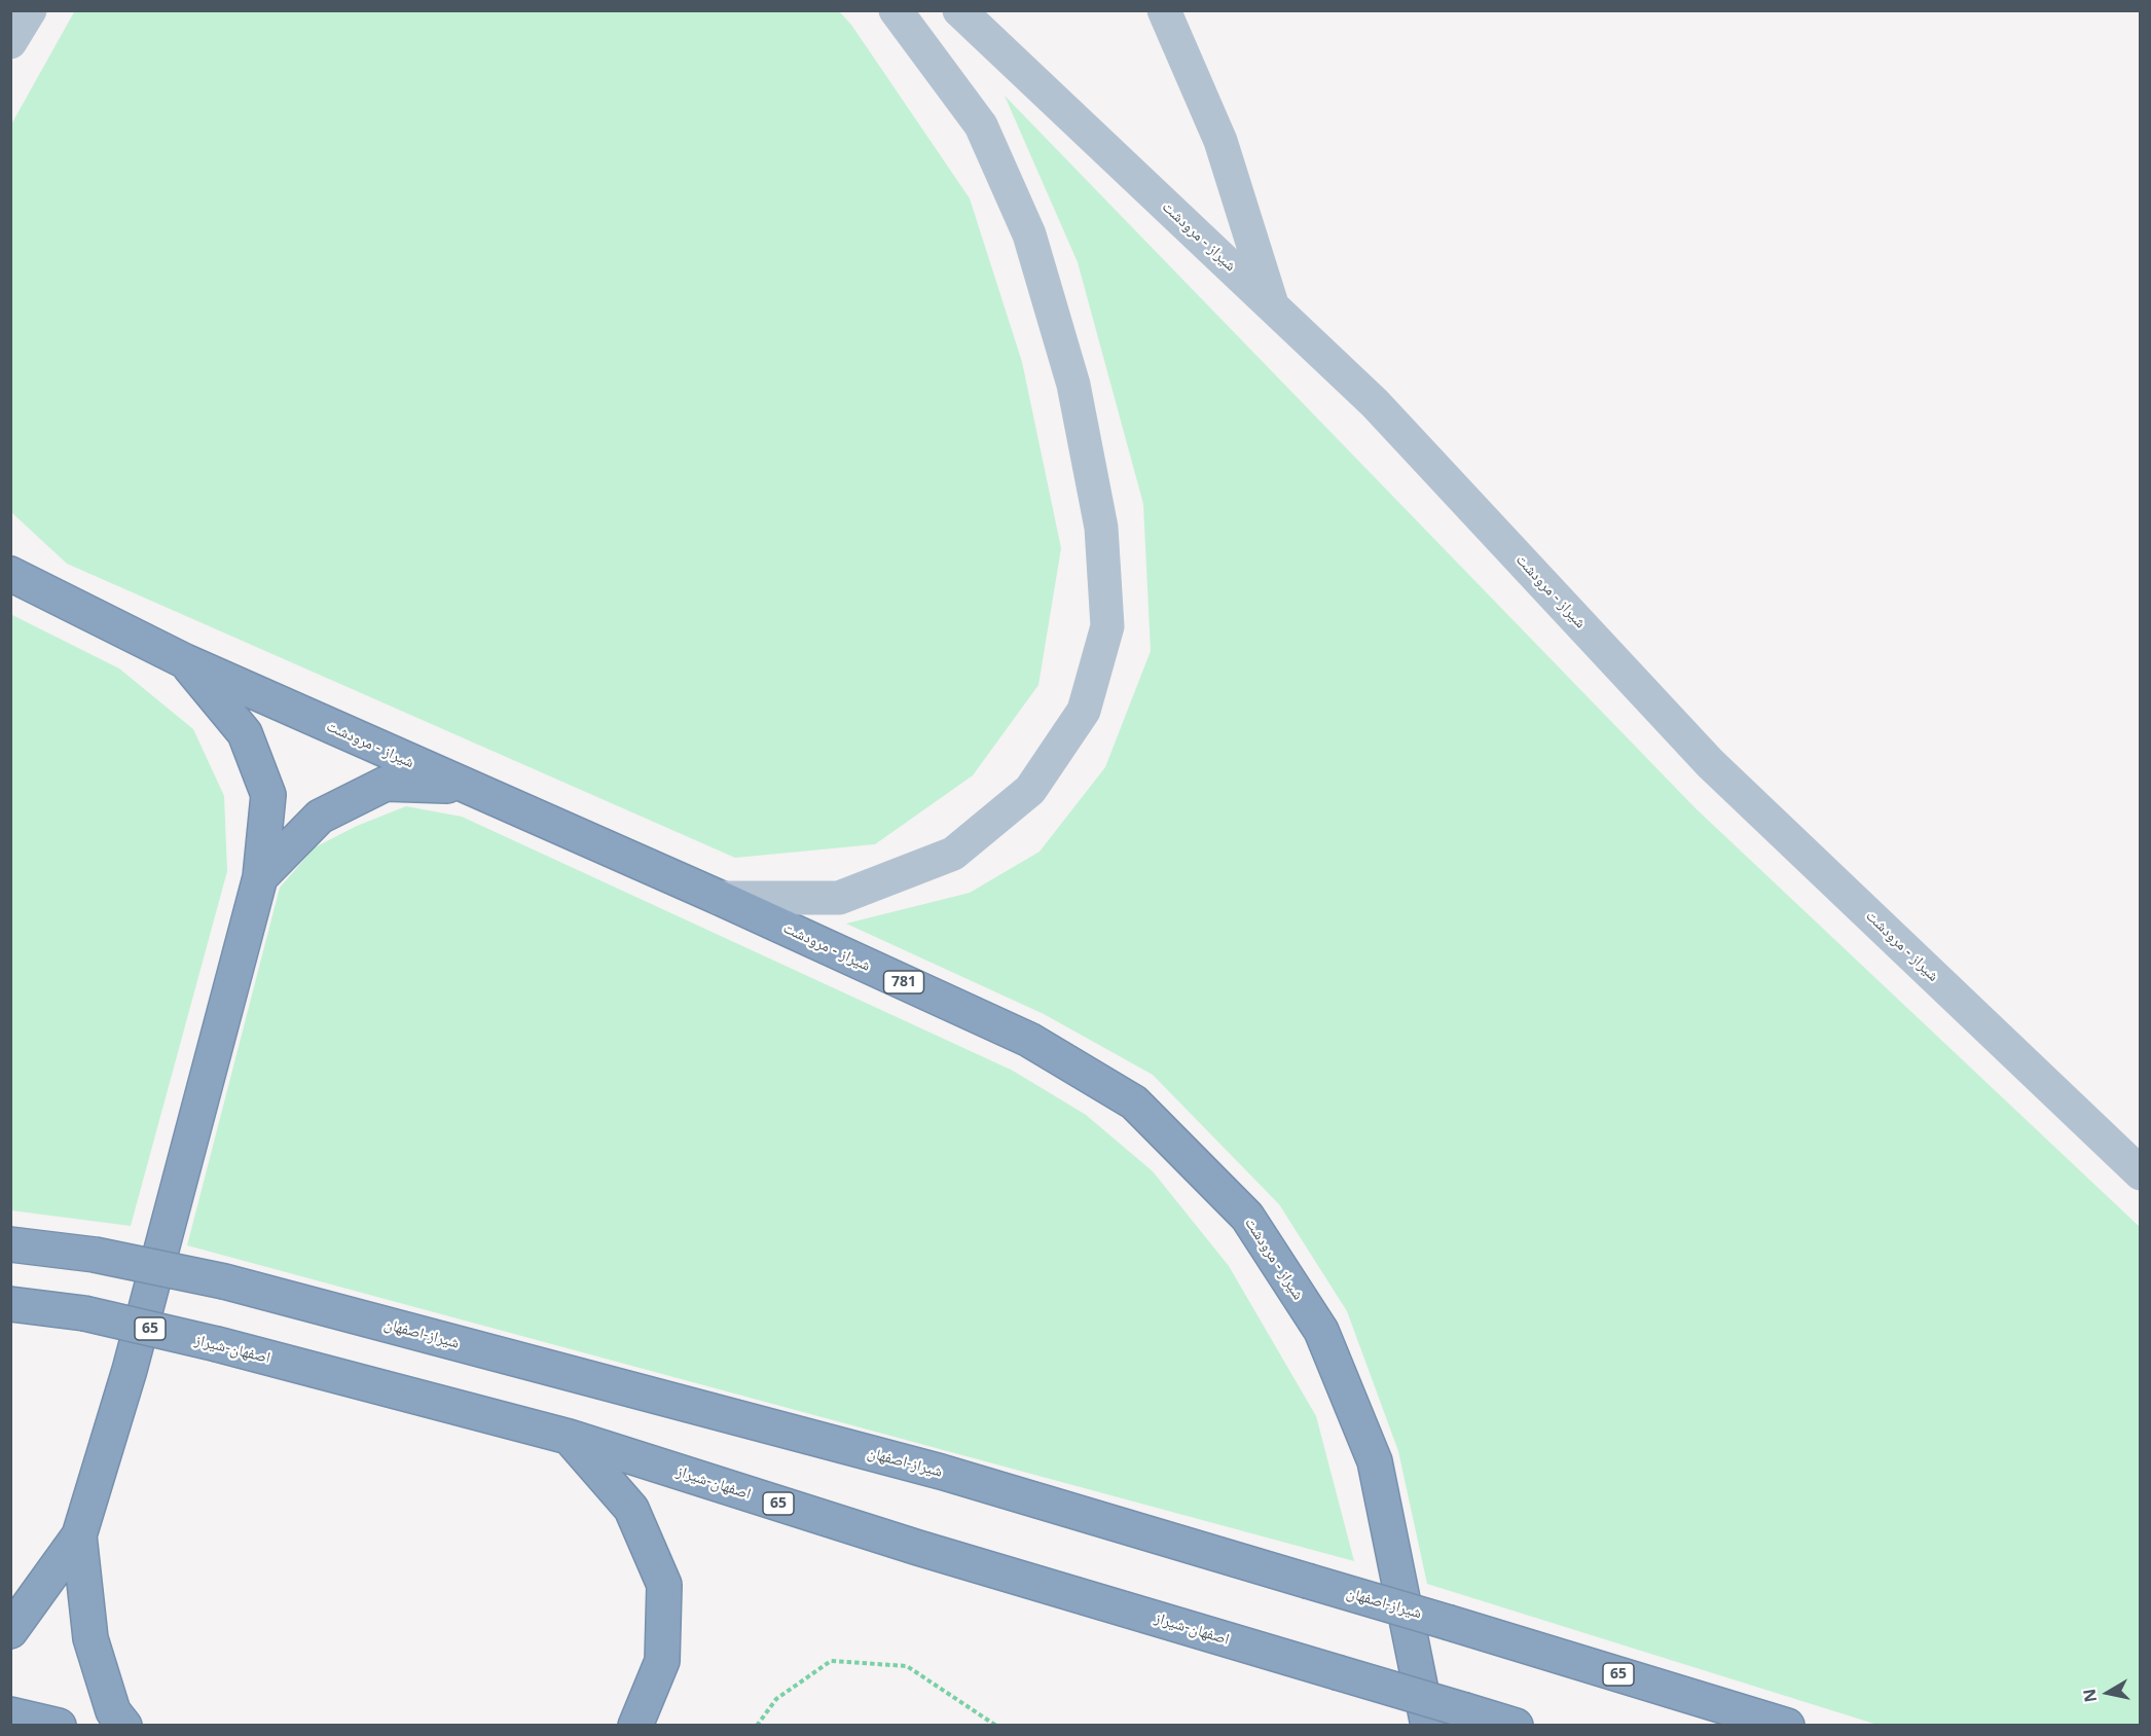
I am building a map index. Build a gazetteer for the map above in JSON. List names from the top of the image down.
{
  "streets": {
    "highway": [
      "شیراز - مرودشت",
      "781",
      "65",
      "شیراز-اصفهان",
      "اصفهان-شیراز"
    ]
  },
  "north": "left"
}
